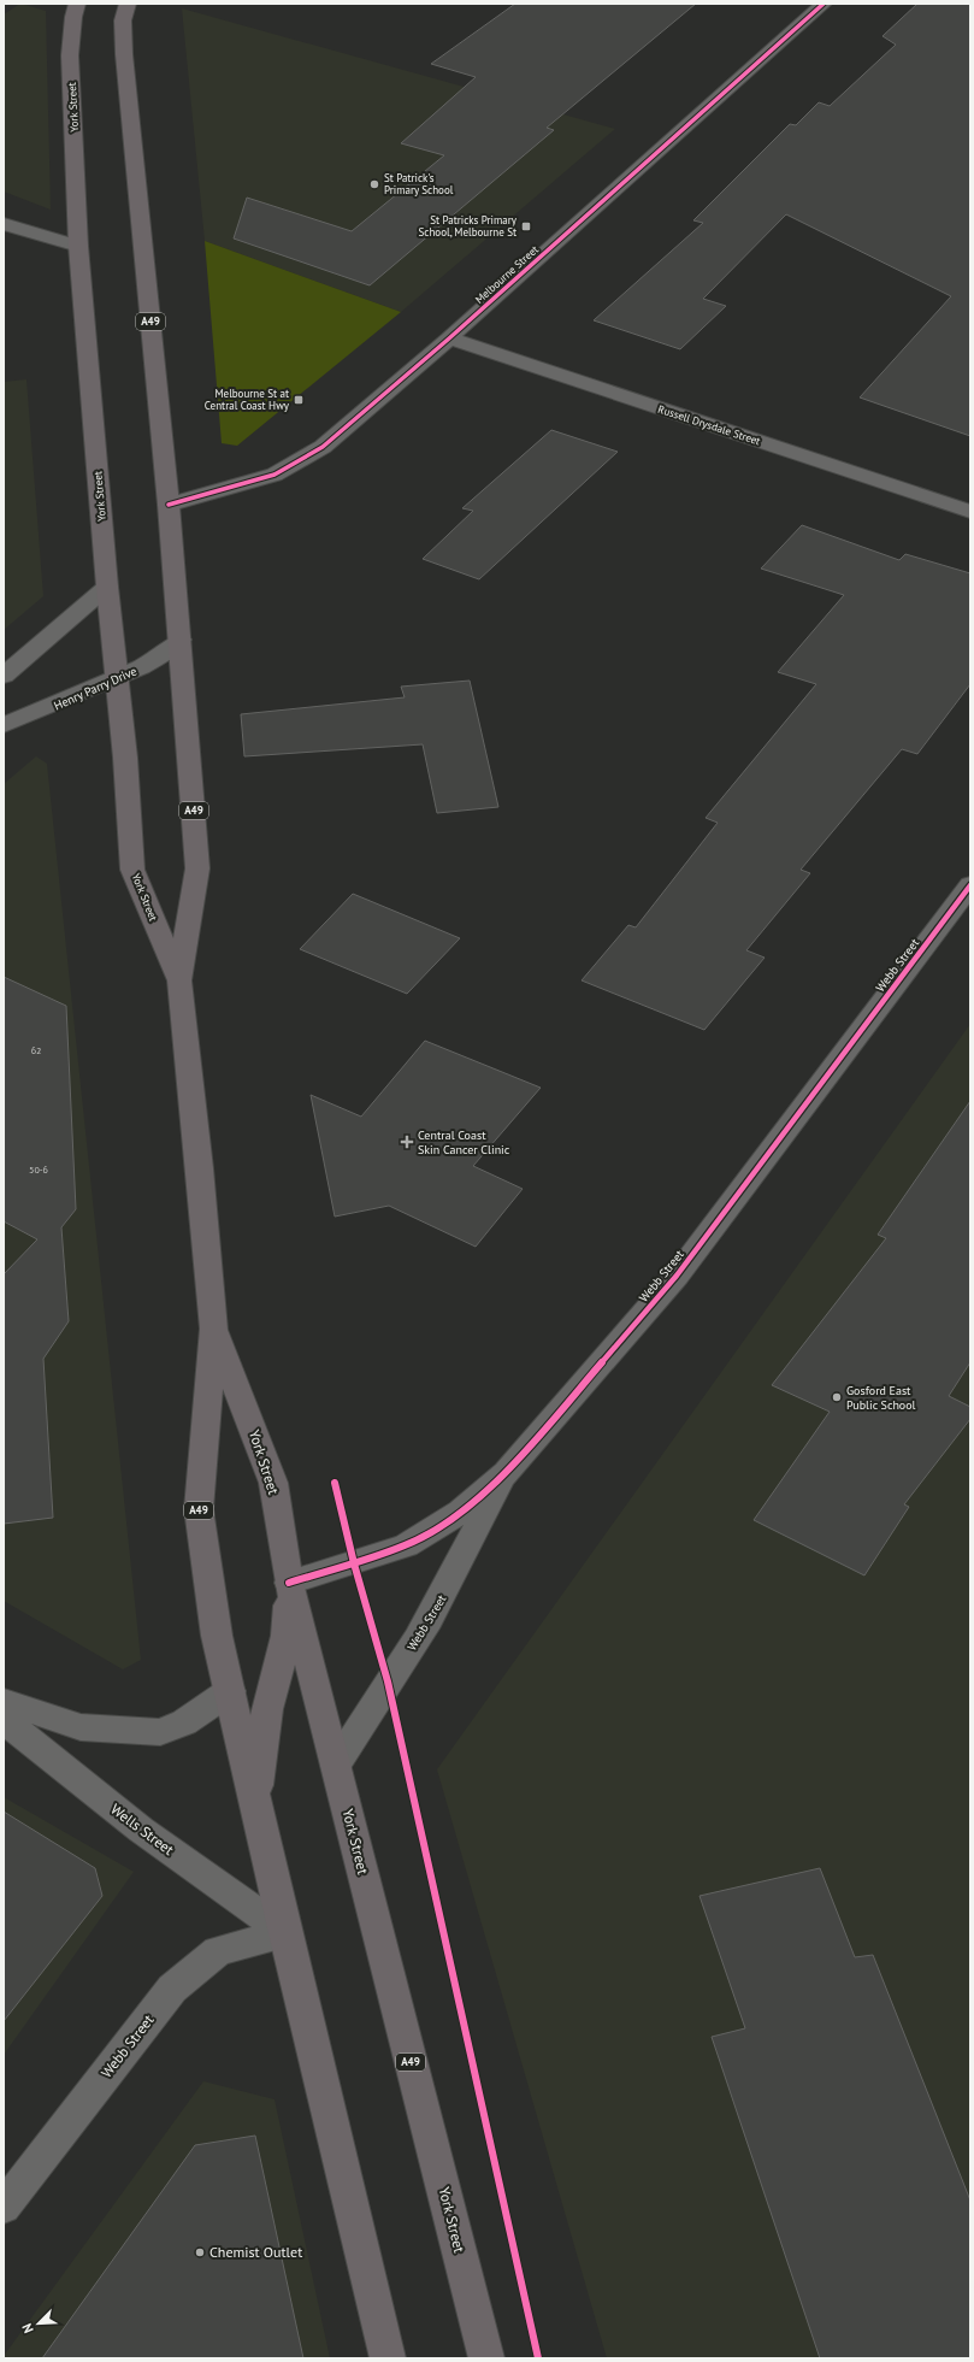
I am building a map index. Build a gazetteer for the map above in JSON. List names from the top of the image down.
{
  "streets": {
    "highway": ["York Street", "A49"],
    "street": [
      "Melbourne Street",
      "Russell Drysdale Street",
      "Henry Parry Drive",
      "Webb Street",
      "Wells Street"
    ]
  },
  "crossings": [
    ["York Street", "Melbourne Street"],
    ["York Street", "Henry Parry Drive"],
    ["York Street", "Webb Street"],
    ["York Street", "Wells Street"],
    ["Melbourne Street", "Russell Drysdale Street"],
    ["Webb Street", "Wells Street"]
  ],
  "places": {
    "other": ["St Patrick's Primary School", "Gosford East Public School", "Chemist Outlet"],
    "transit": ["St Patricks Primary School, Melbourne St", "Melbourne St at Central Coast Hwy"],
    "health": ["Central Coast Skin Cancer Clinic"]
  },
  "house_numbers": ["62", "50-6"],
  "north": "bottom left"
}
